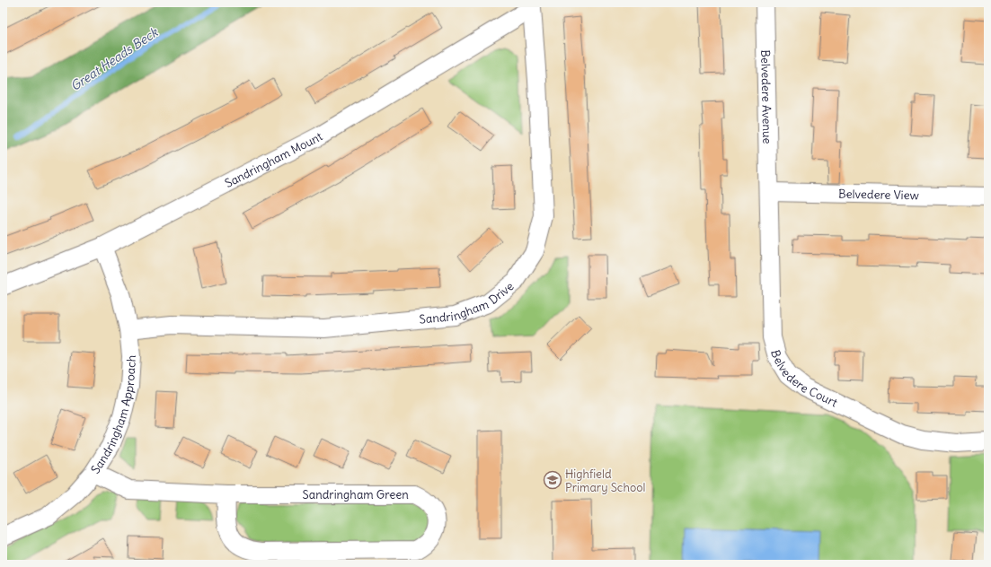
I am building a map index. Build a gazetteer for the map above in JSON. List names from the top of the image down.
{
  "streets": {
    "street": [
      "Belvedere Avenue",
      "Sandringham Mount",
      "Belvedere View",
      "Sandringham Drive",
      "Belvedere Court",
      "Sandringham Approach",
      "Sandringham Green"
    ]
  },
  "crossings": [
    ["Belvedere Avenue", "Belvedere View"],
    ["Belvedere Avenue", "Belvedere Court"],
    ["Sandringham Mount", "Sandringham Drive"],
    ["Sandringham Mount", "Sandringham Approach"],
    ["Belvedere View", "Belvedere Court"],
    ["Sandringham Drive", "Sandringham Approach"],
    ["Sandringham Approach", "Sandringham Green"]
  ],
  "water": ["Great Heads Beck"],
  "places": {
    "school or university": ["Highfield Primary School"]
  }
}
